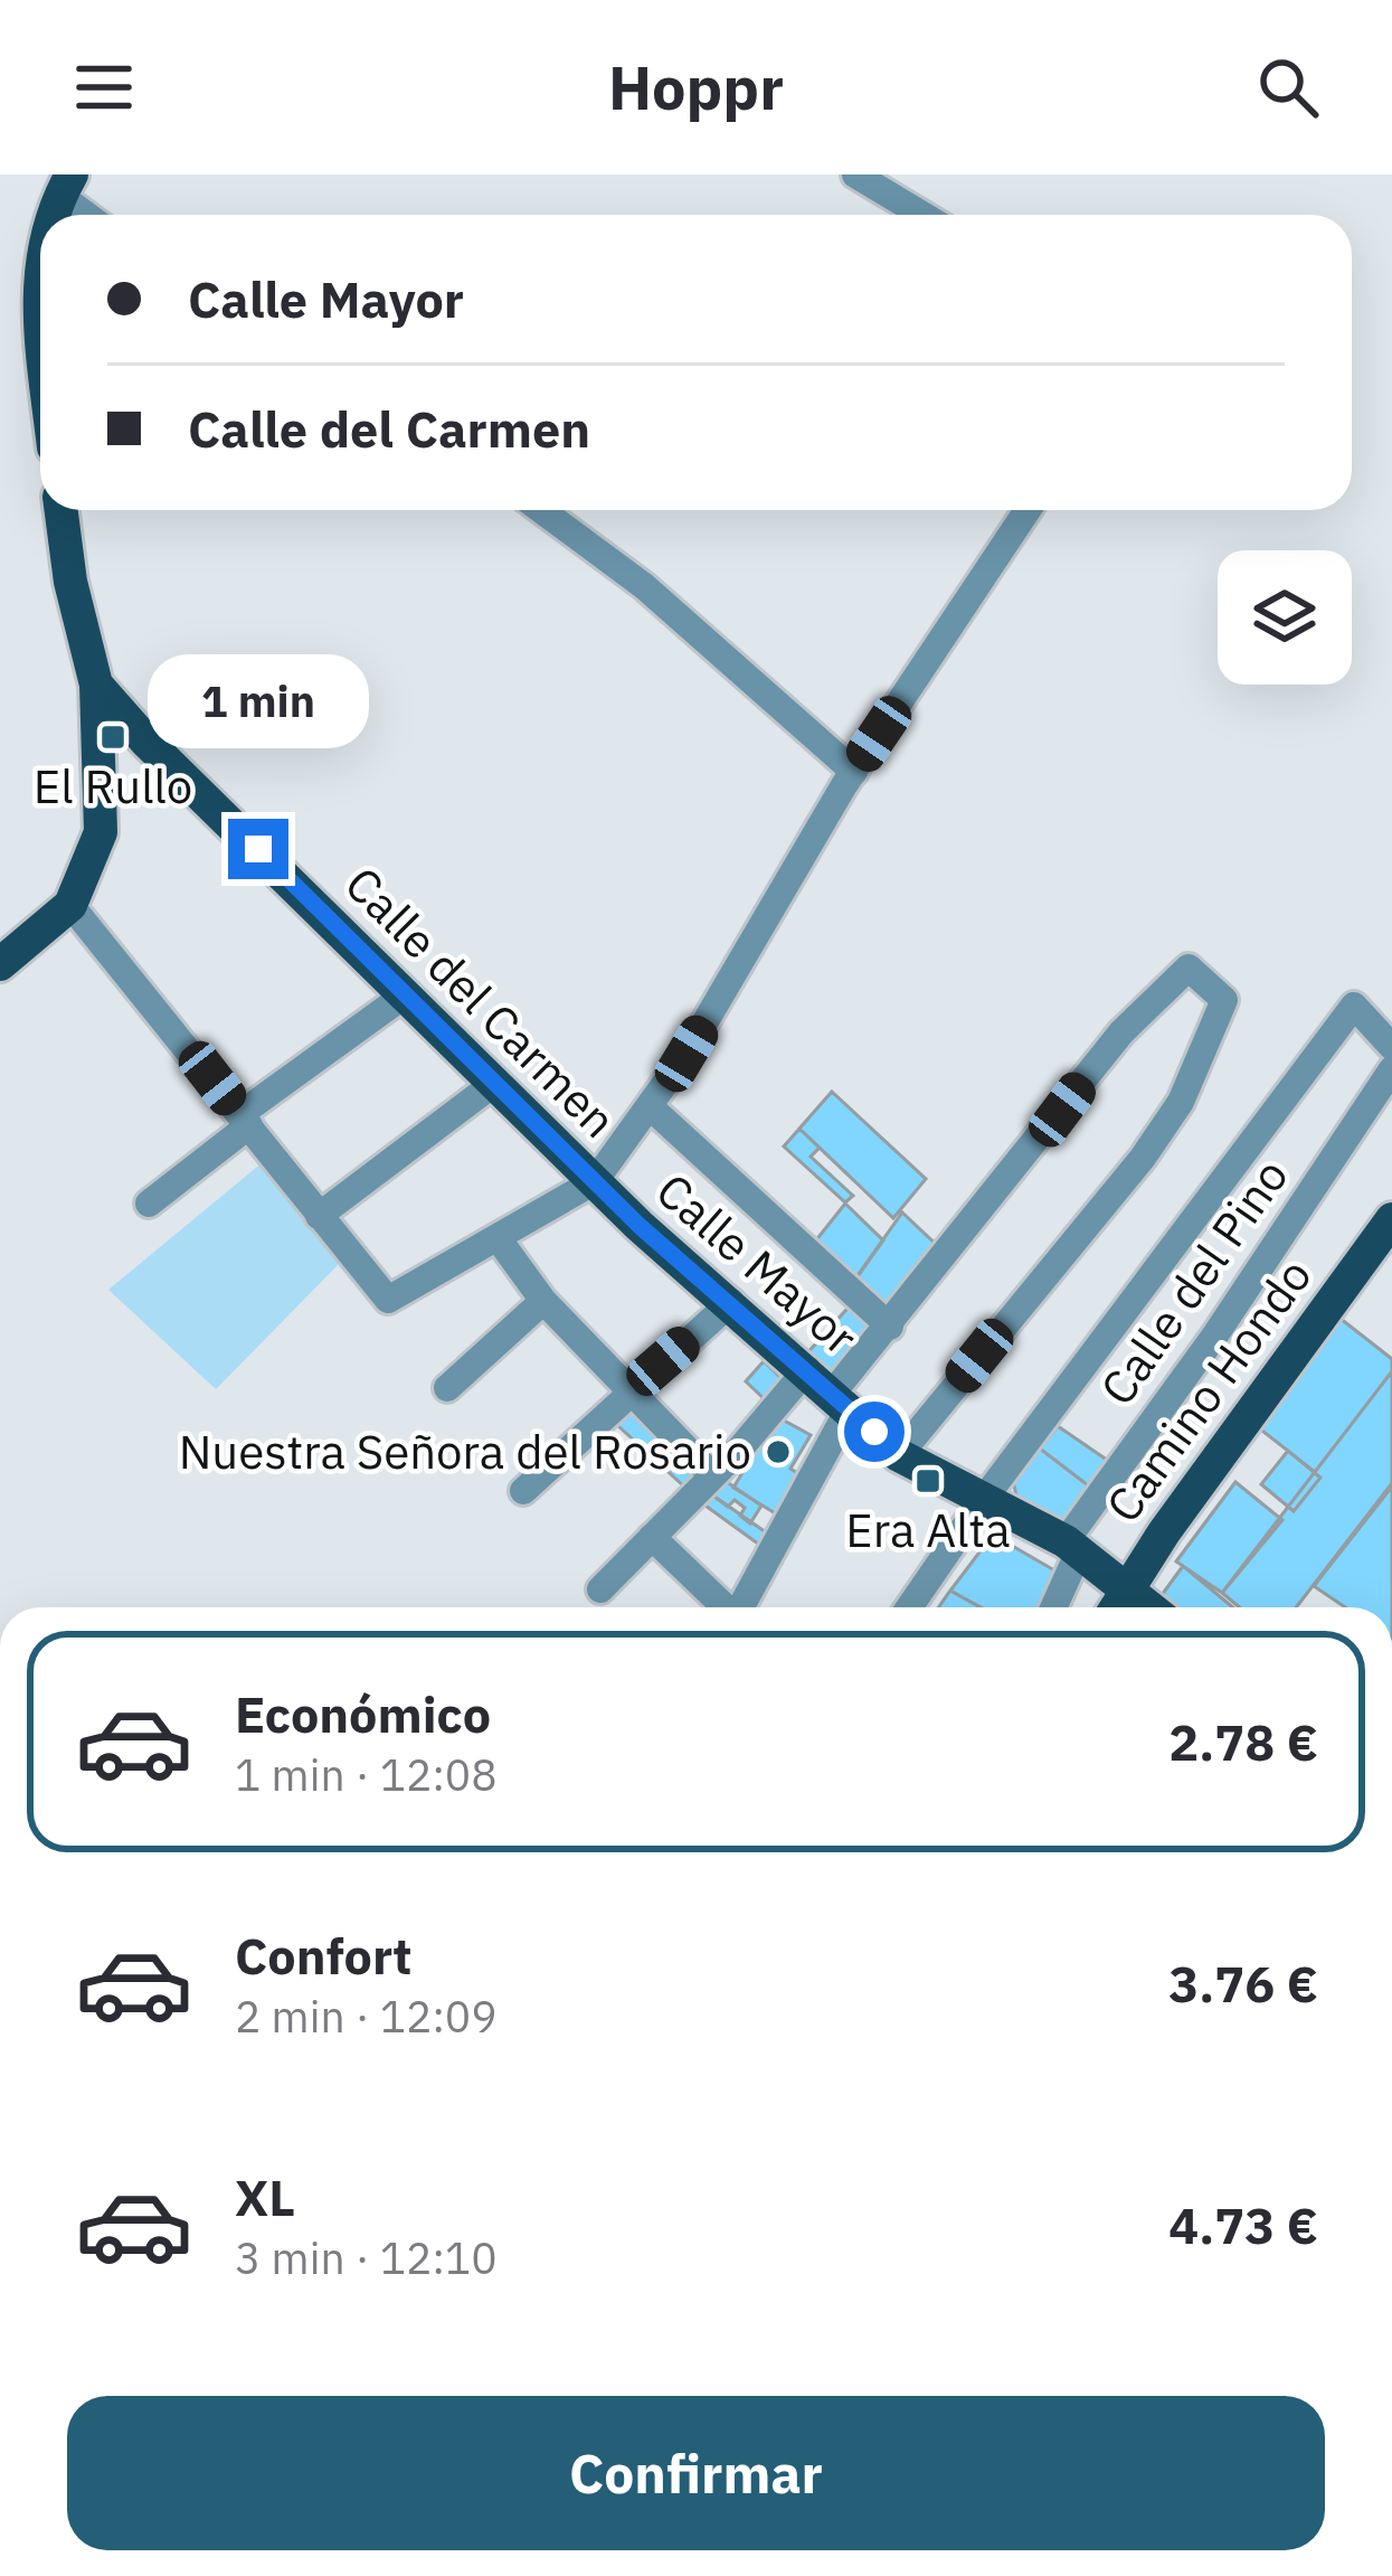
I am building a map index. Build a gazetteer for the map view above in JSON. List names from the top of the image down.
{
  "streets": {
    "main road": ["Calle del Carmen", "Calle Mayor", "Camino Hondo"],
    "street": ["Calle del Pino"]
  },
  "crossings": [
    ["Calle del Carmen", "Calle Mayor"],
    ["Calle Mayor", "Calle del Pino"],
    ["Calle Mayor", "Camino Hondo"]
  ],
  "places": {
    "transit": ["El Rullo", "Era Alta"],
    "other": ["Nuestra Señora del Rosario"]
  },
  "page": {
    "header": "Hoppr",
    "banner": ["Calle Mayor", "Calle del Carmen"],
    "bubble": "1 min",
    "list": [
      {
        "name": "Económico",
        "note": "1 min · 12:08",
        "value": "2.78 €"
      },
      {
        "name": "Confort",
        "note": "2 min · 12:09",
        "value": "3.76 €"
      },
      {
        "name": "XL",
        "note": "3 min · 12:10",
        "value": "4.73 €"
      }
    ],
    "buttons": "Confirmar"
  }
}
